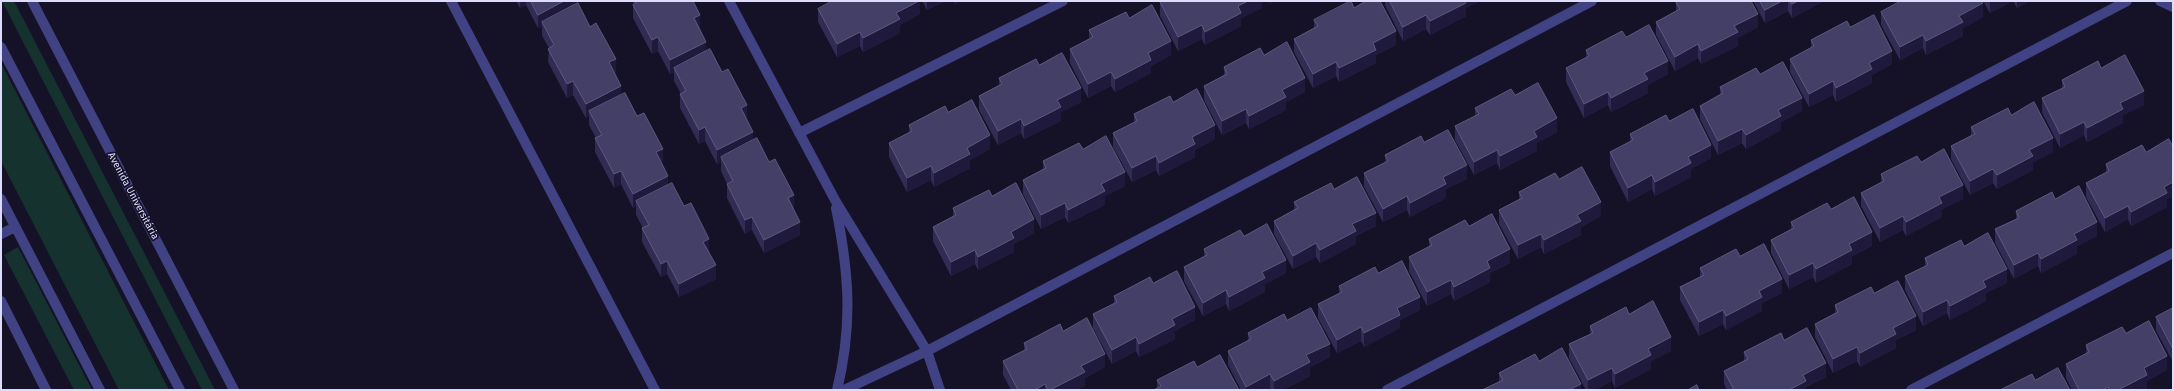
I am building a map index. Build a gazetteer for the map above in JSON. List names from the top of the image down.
{
  "streets": {
    "street": ["Avenida Universitária"]
  }
}
